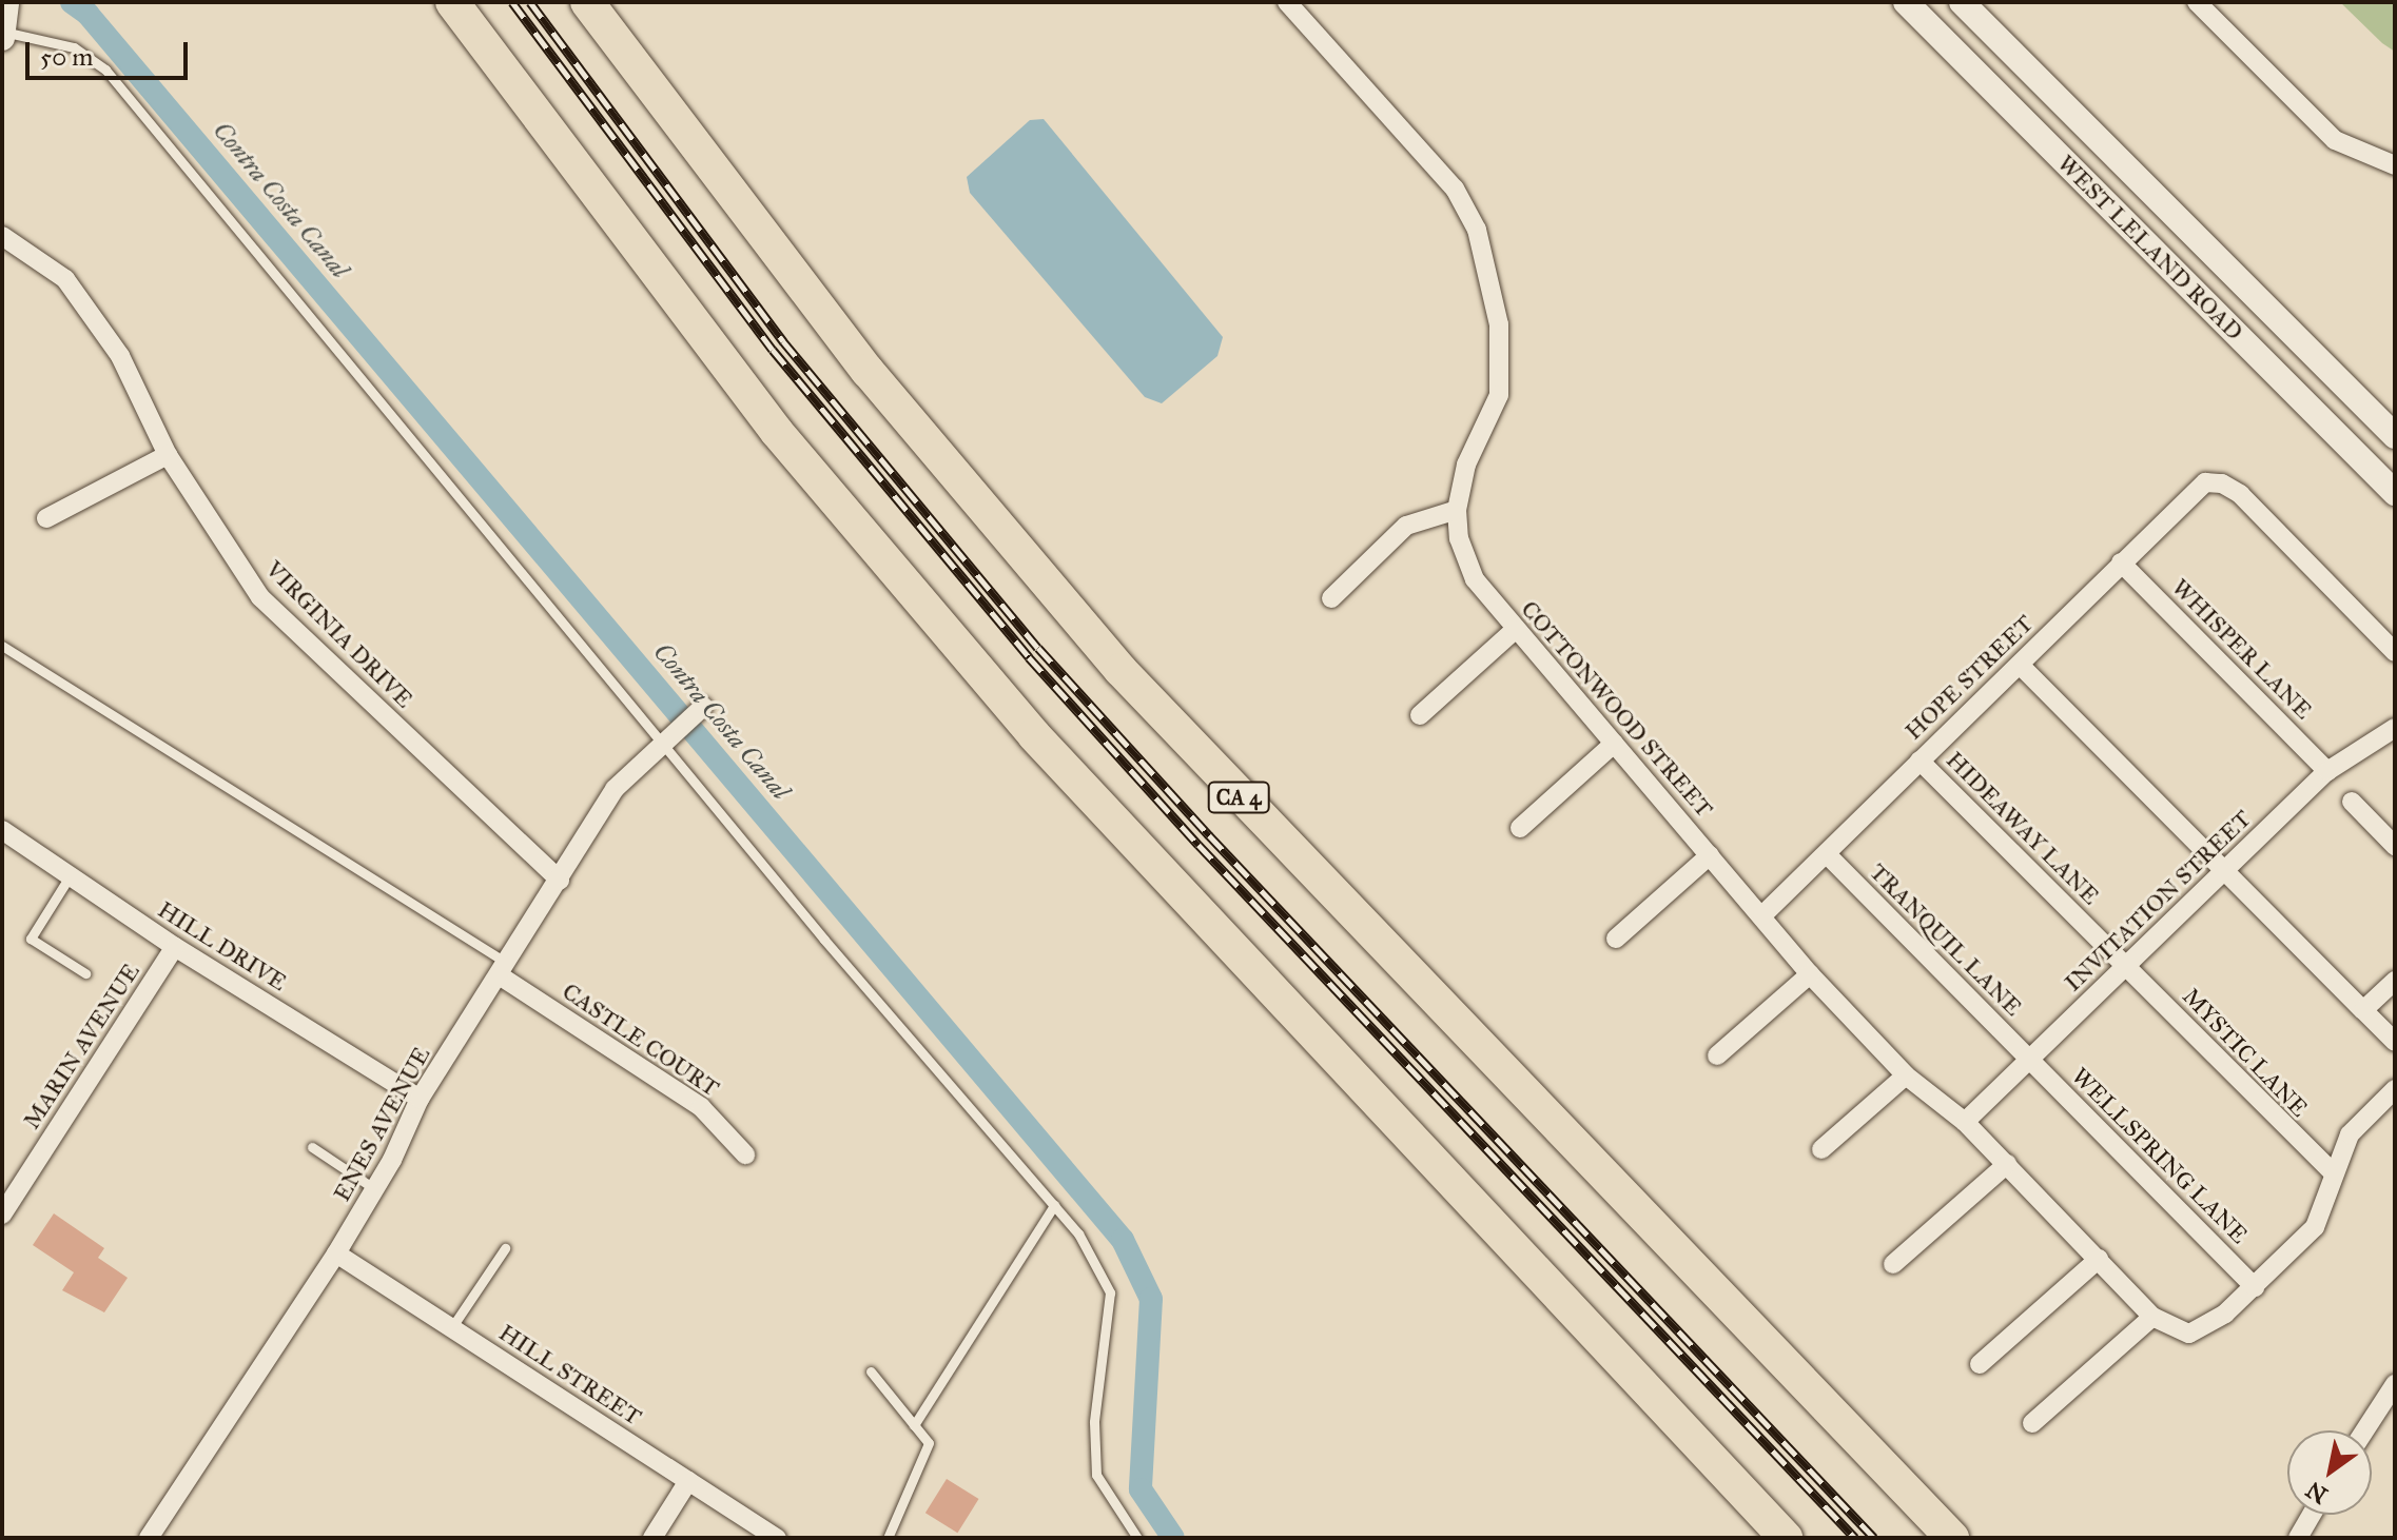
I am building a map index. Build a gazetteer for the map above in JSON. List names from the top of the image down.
{
  "streets": {
    "highway": ["CA 4"],
    "main road": ["WEST LELAND ROAD"],
    "street": [
      "VIRGINIA DRIVE",
      "WHISPER LANE",
      "HOPE STREET",
      "COTTONWOOD STREET",
      "HIDEAWAY LANE",
      "INVITATION STREET",
      "TRANQUIL LANE",
      "HILL DRIVE",
      "CASTLE COURT",
      "MARIN AVENUE",
      "MYSTIC LANE",
      "ENES AVENUE",
      "WELLSPRING LANE",
      "HILL STREET"
    ]
  },
  "crossings": [
    ["VIRGINIA DRIVE", "ENES AVENUE"],
    ["WHISPER LANE", "HOPE STREET"],
    ["WHISPER LANE", "INVITATION STREET"],
    ["HOPE STREET", "COTTONWOOD STREET"],
    ["HOPE STREET", "HIDEAWAY LANE"],
    ["HOPE STREET", "TRANQUIL LANE"],
    ["COTTONWOOD STREET", "INVITATION STREET"],
    ["COTTONWOOD STREET", "WELLSPRING LANE"],
    ["HIDEAWAY LANE", "INVITATION STREET"],
    ["HIDEAWAY LANE", "MYSTIC LANE"],
    ["INVITATION STREET", "TRANQUIL LANE"],
    ["INVITATION STREET", "MYSTIC LANE"],
    ["INVITATION STREET", "WELLSPRING LANE"],
    ["TRANQUIL LANE", "WELLSPRING LANE"],
    ["HILL DRIVE", "MARIN AVENUE"],
    ["HILL DRIVE", "ENES AVENUE"],
    ["CASTLE COURT", "ENES AVENUE"],
    ["ENES AVENUE", "HILL STREET"]
  ],
  "water": ["Contra Costa Canal"],
  "scale_bar": "50 m",
  "north": "bottom left"
}
